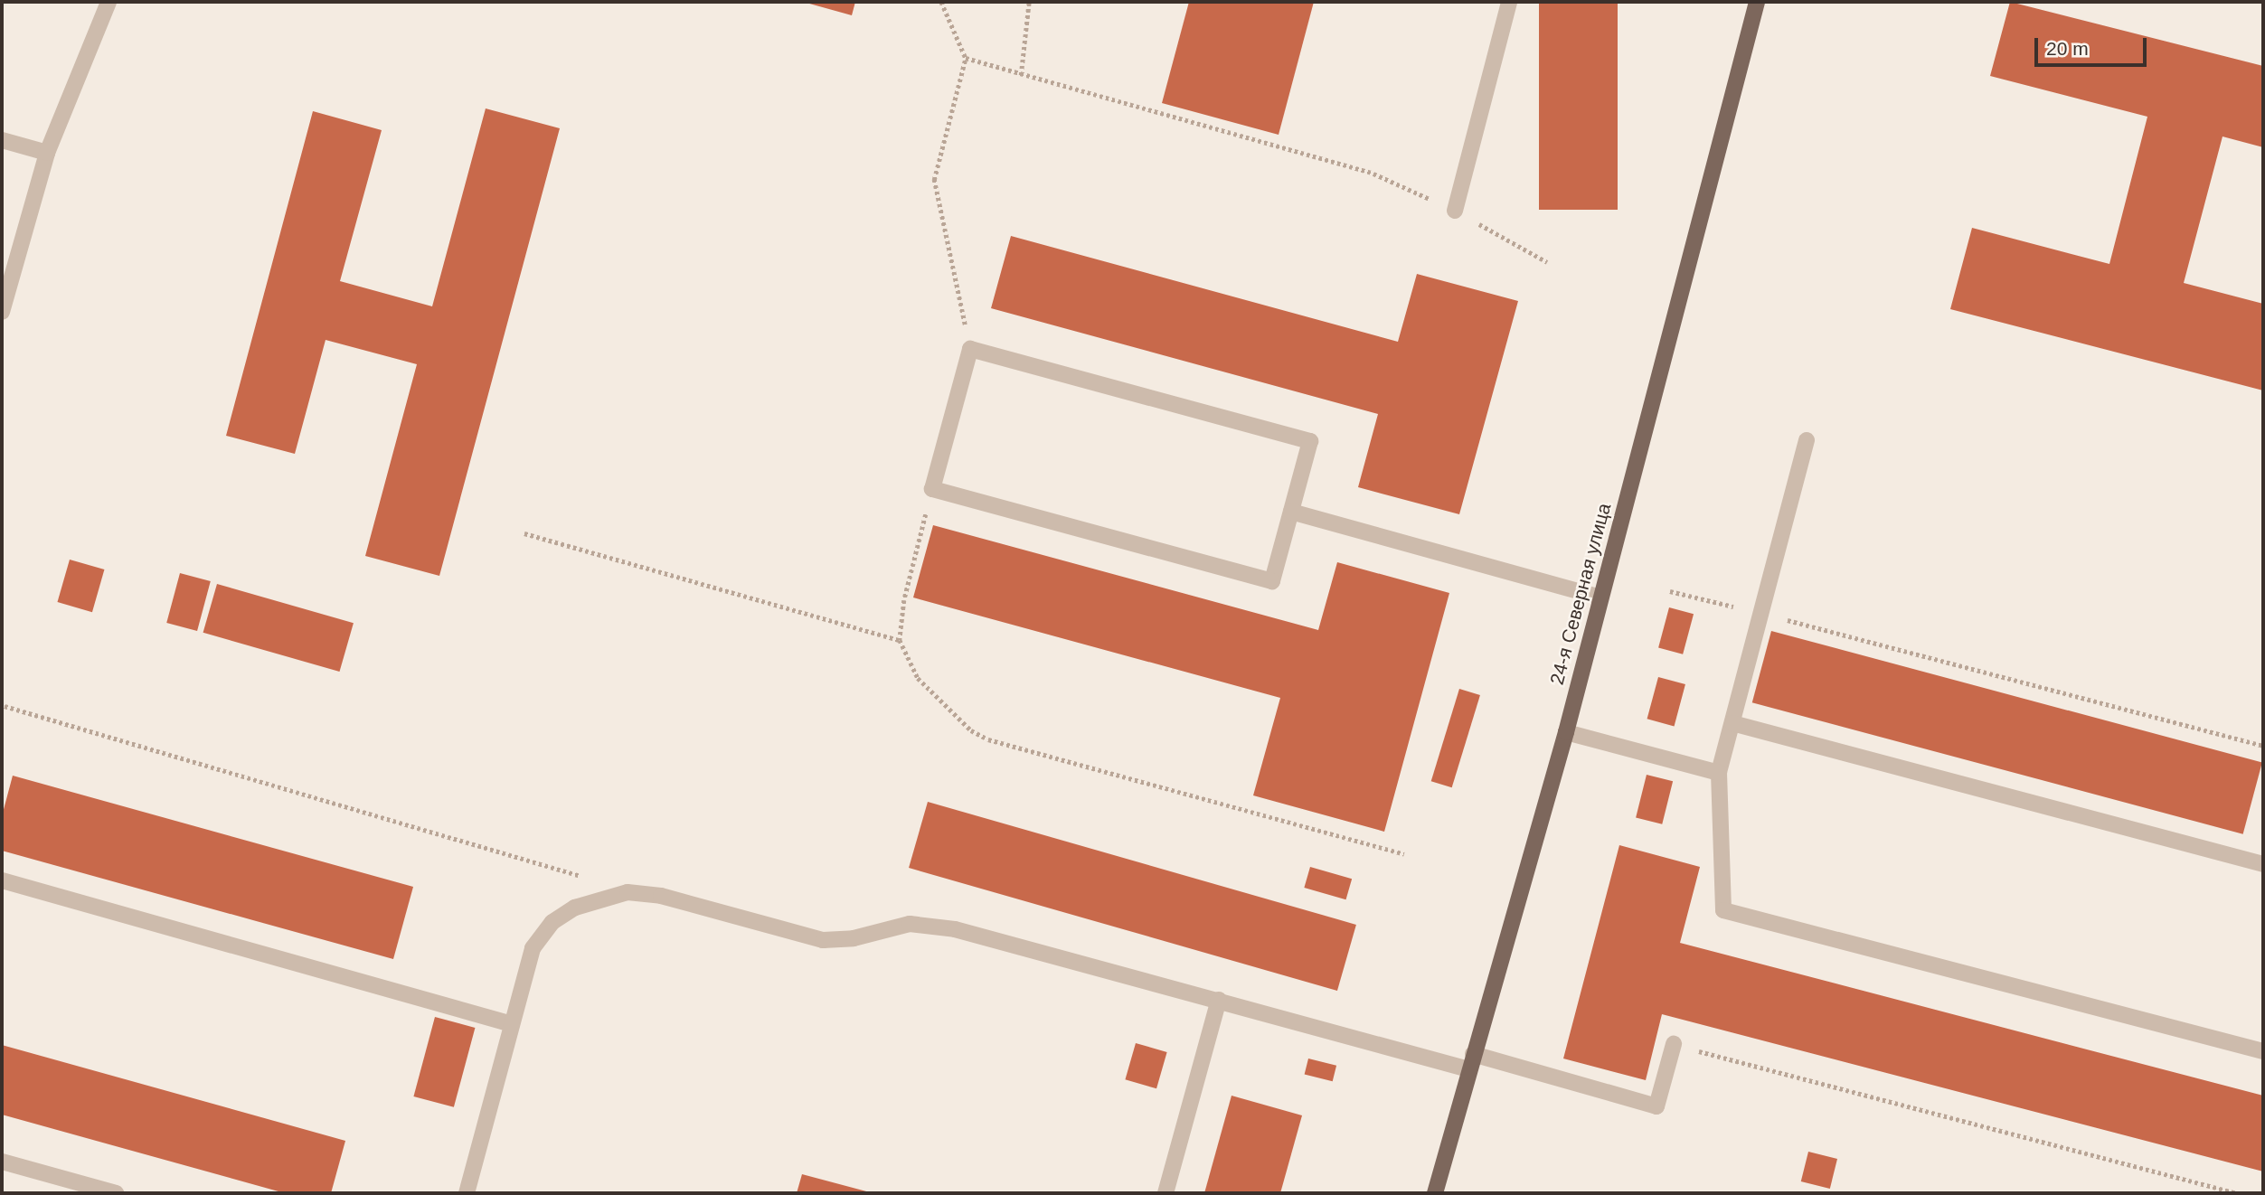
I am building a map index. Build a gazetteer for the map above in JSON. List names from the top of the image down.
{
  "streets": {
    "main road": ["24-я Северная улица"]
  },
  "scale_bar": "20 m"
}
